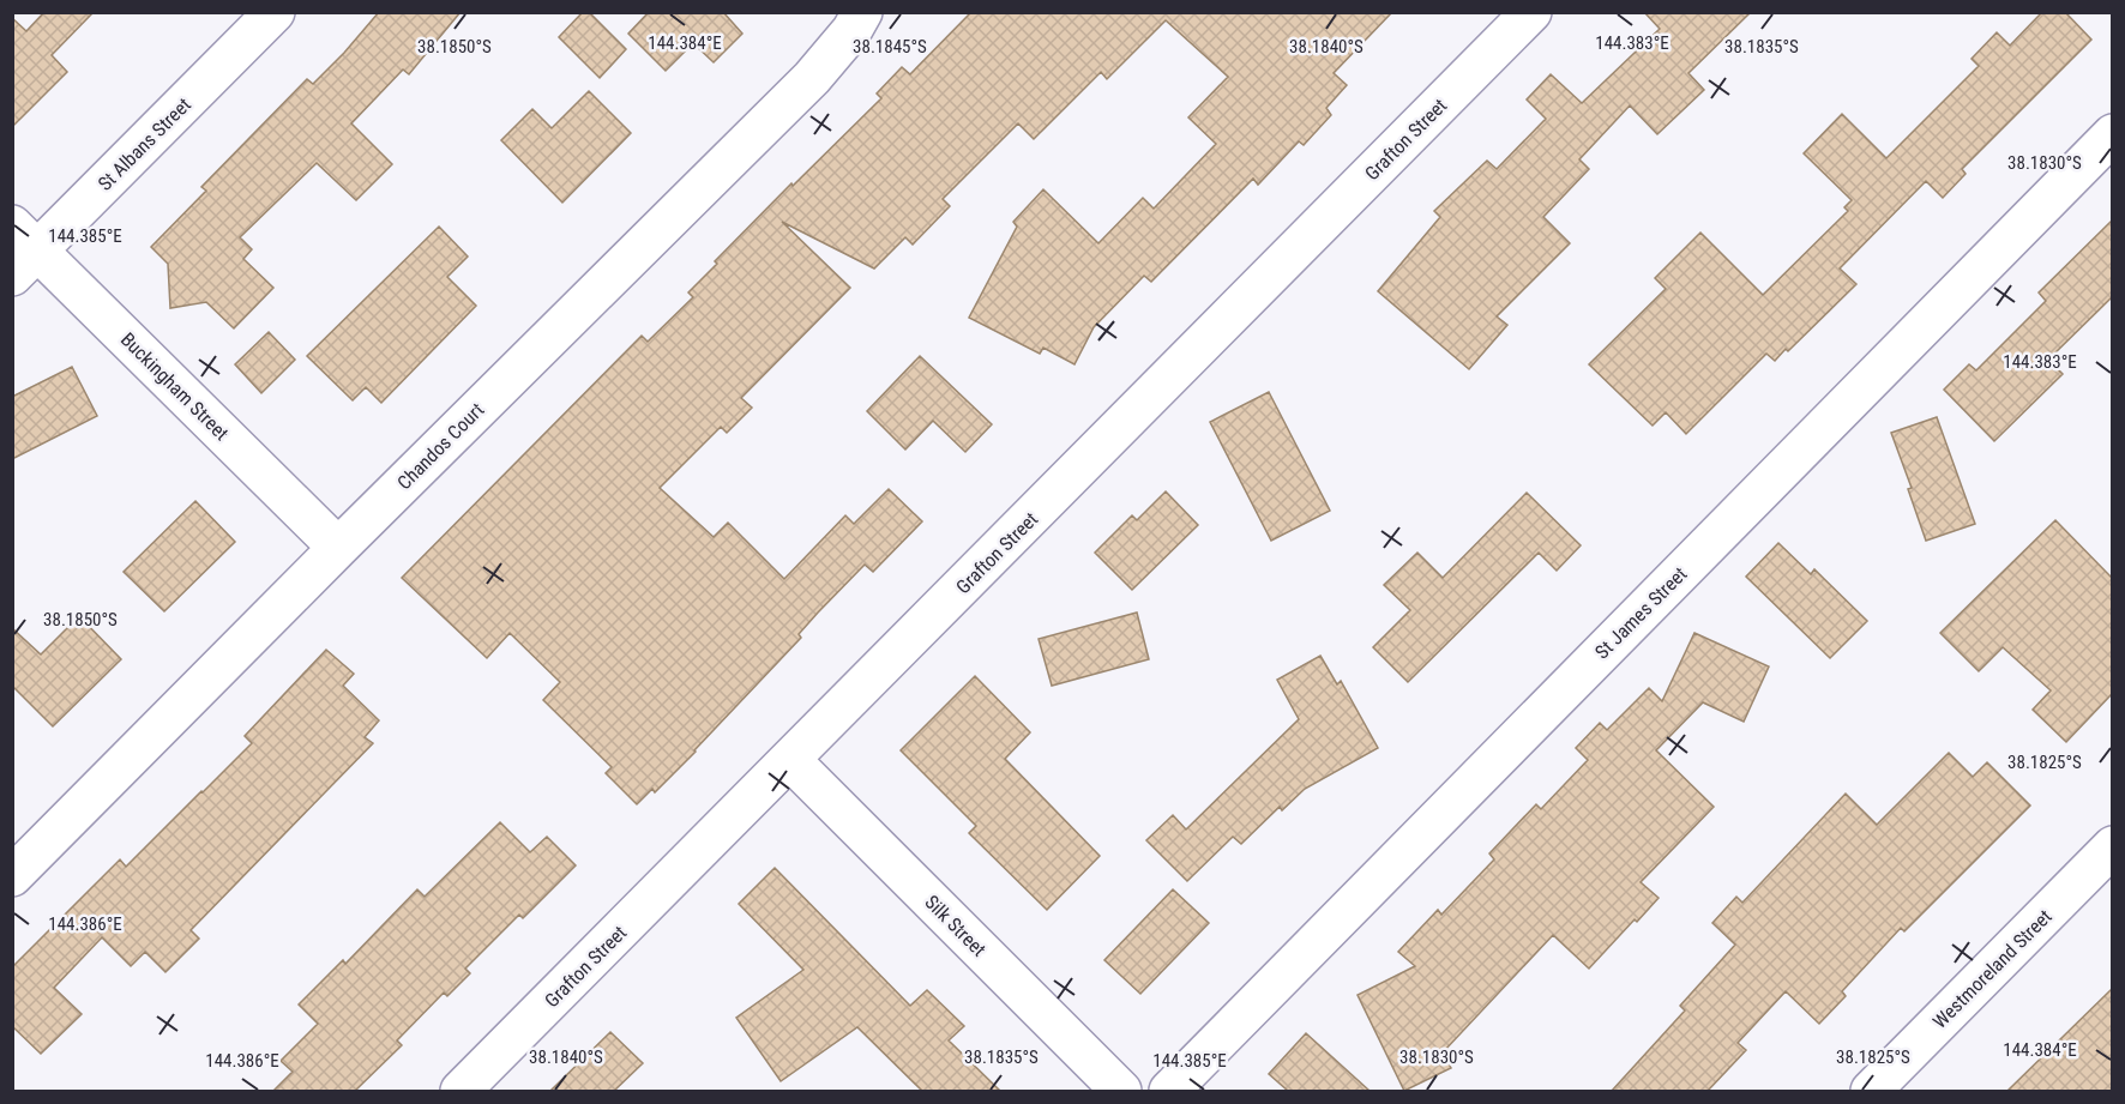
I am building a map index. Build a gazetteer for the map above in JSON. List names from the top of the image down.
{
  "streets": {
    "street": [
      "Grafton Street",
      "St Albans Street",
      "Buckingham Street",
      "Chandos Court",
      "St James Street",
      "Silk Street",
      "Westmoreland Street"
    ]
  },
  "crossings": [
    ["Grafton Street", "Silk Street"],
    ["St Albans Street", "Buckingham Street"],
    ["Buckingham Street", "Chandos Court"]
  ],
  "coordinates": [
    "144.383°E",
    "144.384°E",
    "38.1850°S",
    "38.1845°S",
    "38.1840°S",
    "38.1835°S",
    "38.1830°S",
    "144.385°E",
    "38.1825°S",
    "144.386°E"
  ]
}
